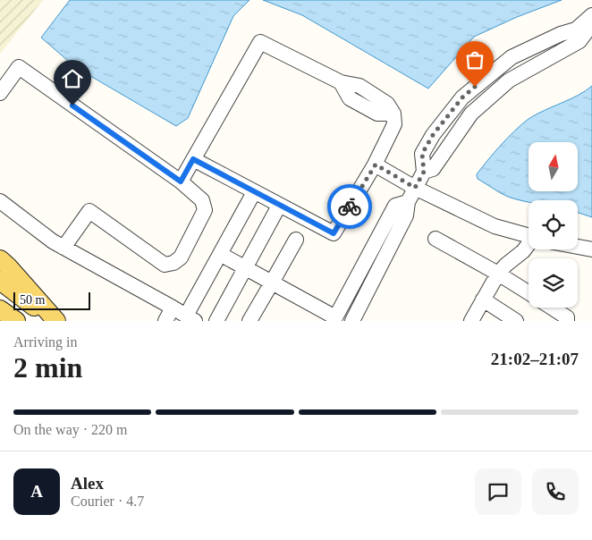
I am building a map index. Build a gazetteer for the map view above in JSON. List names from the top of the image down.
{
  "scale_bar": "50 m",
  "north": "top",
  "page": {
    "scale": "50 m",
    "heading": ["2 min", "Arriving in", "21:02–21:07"],
    "panel": ["Alex", "Courier · 4.7"],
    "bar": "On the way · 220 m",
    "round": "A"
  }
}
